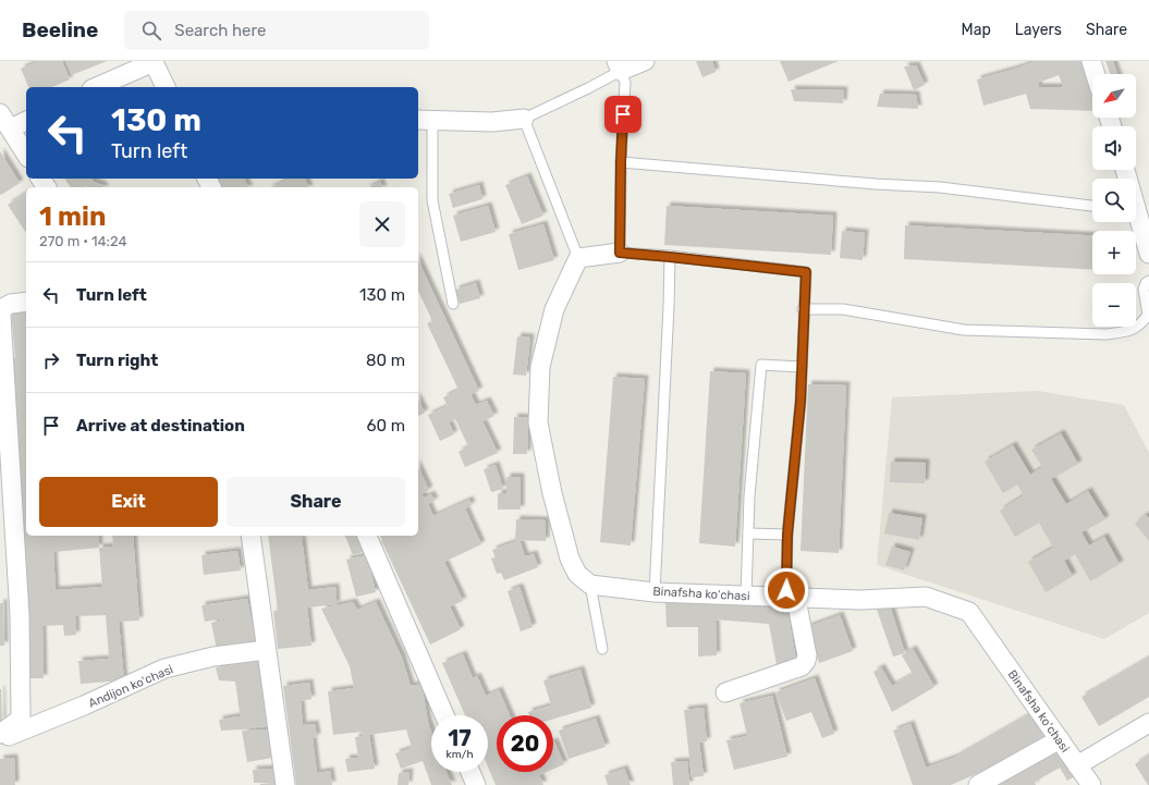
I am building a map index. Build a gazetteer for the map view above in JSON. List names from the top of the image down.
{
  "streets": {
    "street": ["Binafsha koʻchasi", "Andijon koʻchasi"]
  },
  "north": "bottom left",
  "page": {
    "header": "Beeline",
    "search": "Search here",
    "nav": ["Map", "Layers", "Share"],
    "map_buttons": ["+", "−"],
    "turn": ["130 m", "Turn left"],
    "heading": ["1 min", "270 m · 14:24"],
    "list": [
      {
        "name": "Turn left",
        "value": "130 m"
      },
      {
        "name": "Turn right",
        "value": "80 m"
      },
      {
        "name": "Arrive at destination",
        "value": "60 m"
      }
    ],
    "buttons": ["Exit", "Share"],
    "speed": "17 km/h",
    "limit": "20"
  }
}
